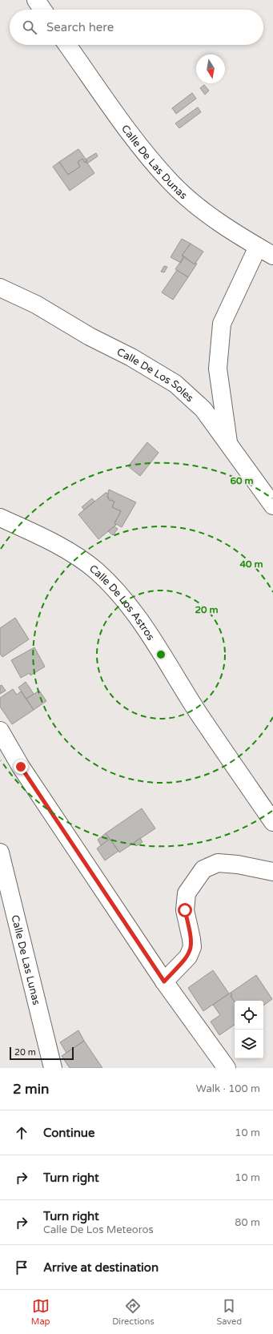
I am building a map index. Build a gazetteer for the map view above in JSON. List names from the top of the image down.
{
  "streets": {
    "street": [
      "Calle De Las Dunas",
      "Calle De Los Soles",
      "Calle De Los Astros",
      "Calle De Las Lunas"
    ]
  },
  "scale_bar": "20 m",
  "north": "bottom",
  "page": {
    "search": "Search here",
    "scale": "20 m",
    "heading": ["2 min", "Walk · 100 m"],
    "list": [
      ["Continue", "10 m"],
      ["Turn right", "10 m"],
      ["Turn right", "Calle De Los Meteoros", "80 m"],
      "Arrive at destination"
    ],
    "nav": ["Map", "Directions", "Saved"]
  },
  "rings": ["60 m", "40 m", "20 m"]
}
